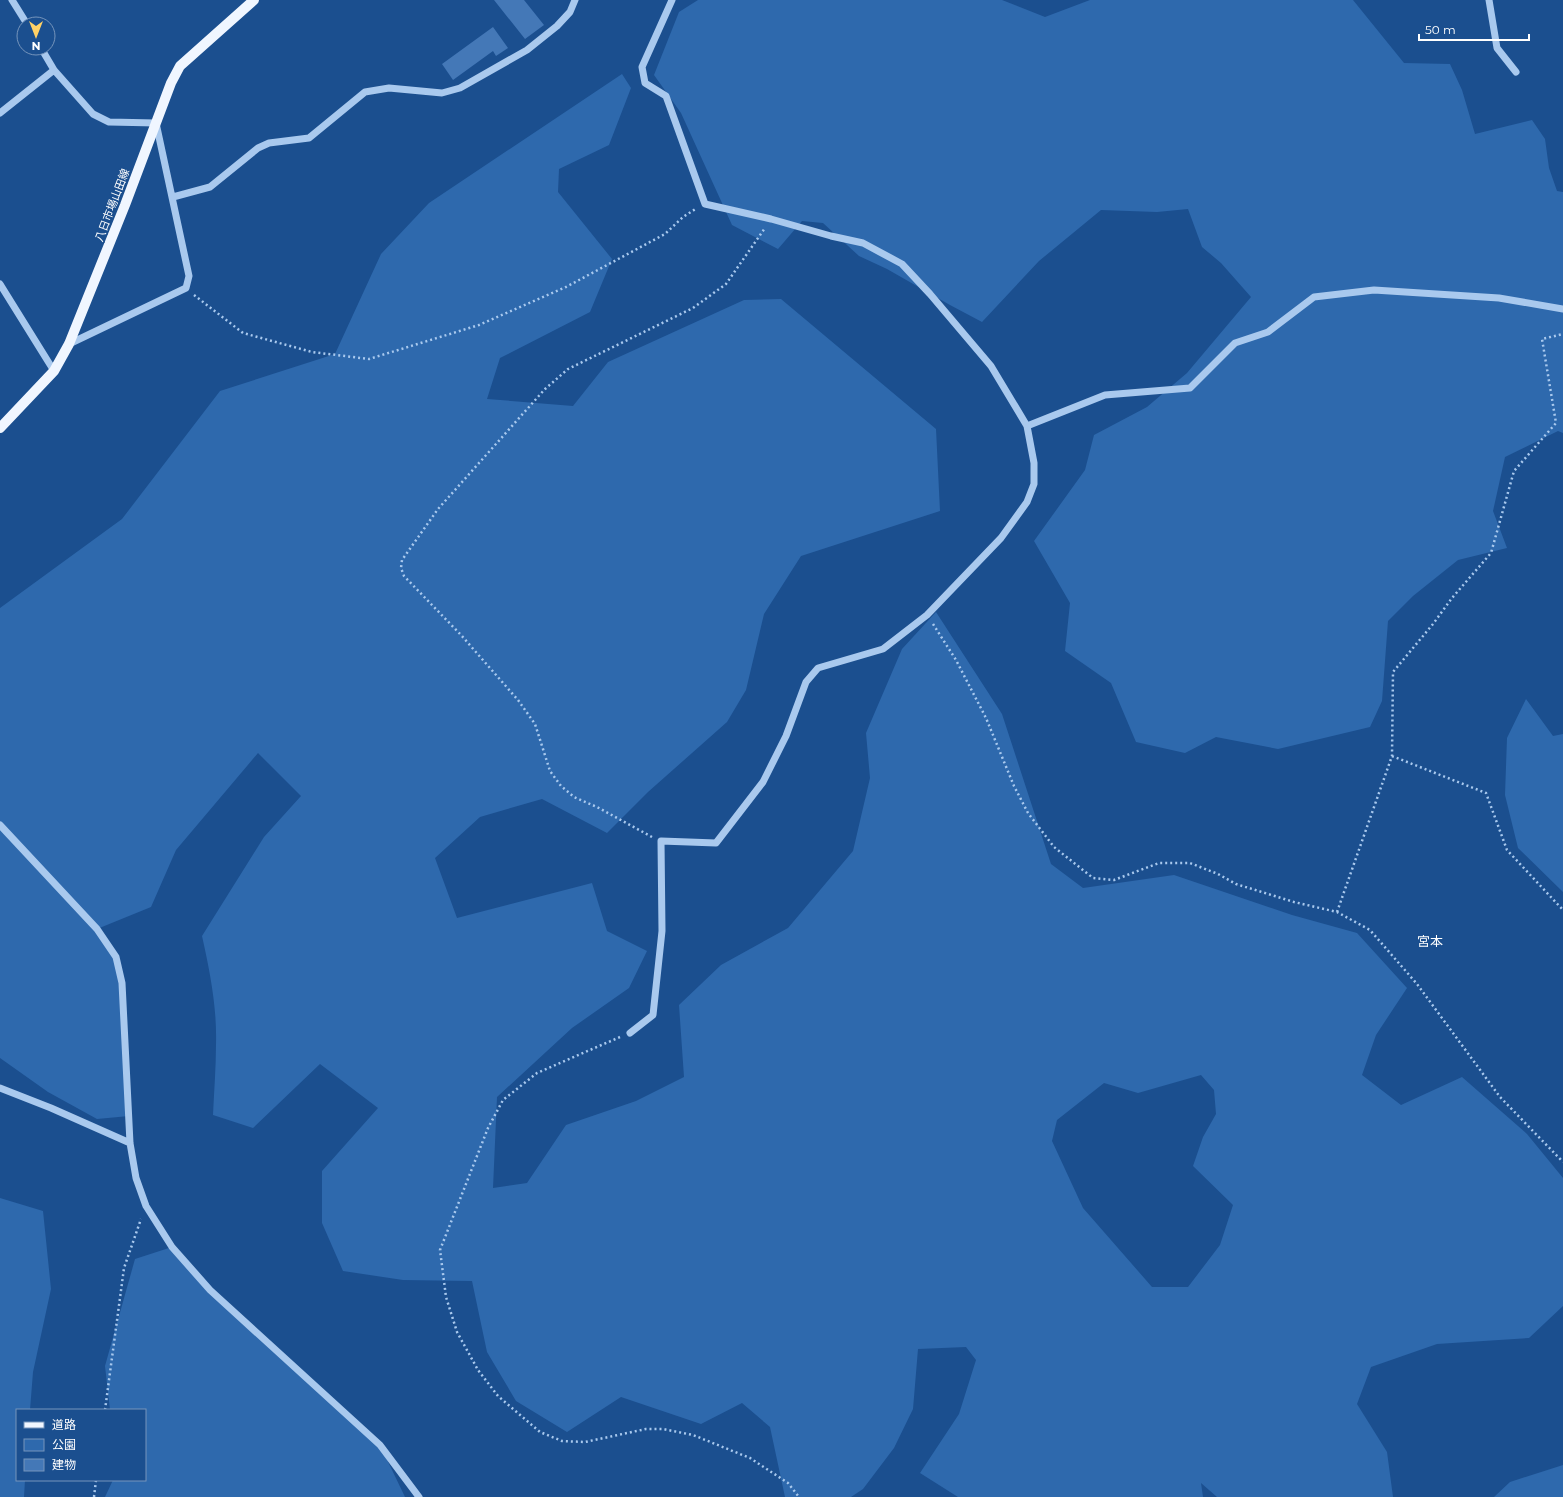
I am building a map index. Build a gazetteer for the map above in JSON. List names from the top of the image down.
{
  "streets": {
    "main road": ["八日市場山田線"]
  },
  "districts": ["宮本"],
  "legend": ["道路", "公園", "建物"],
  "scale_bar": "50 m",
  "north": "bottom"
}
